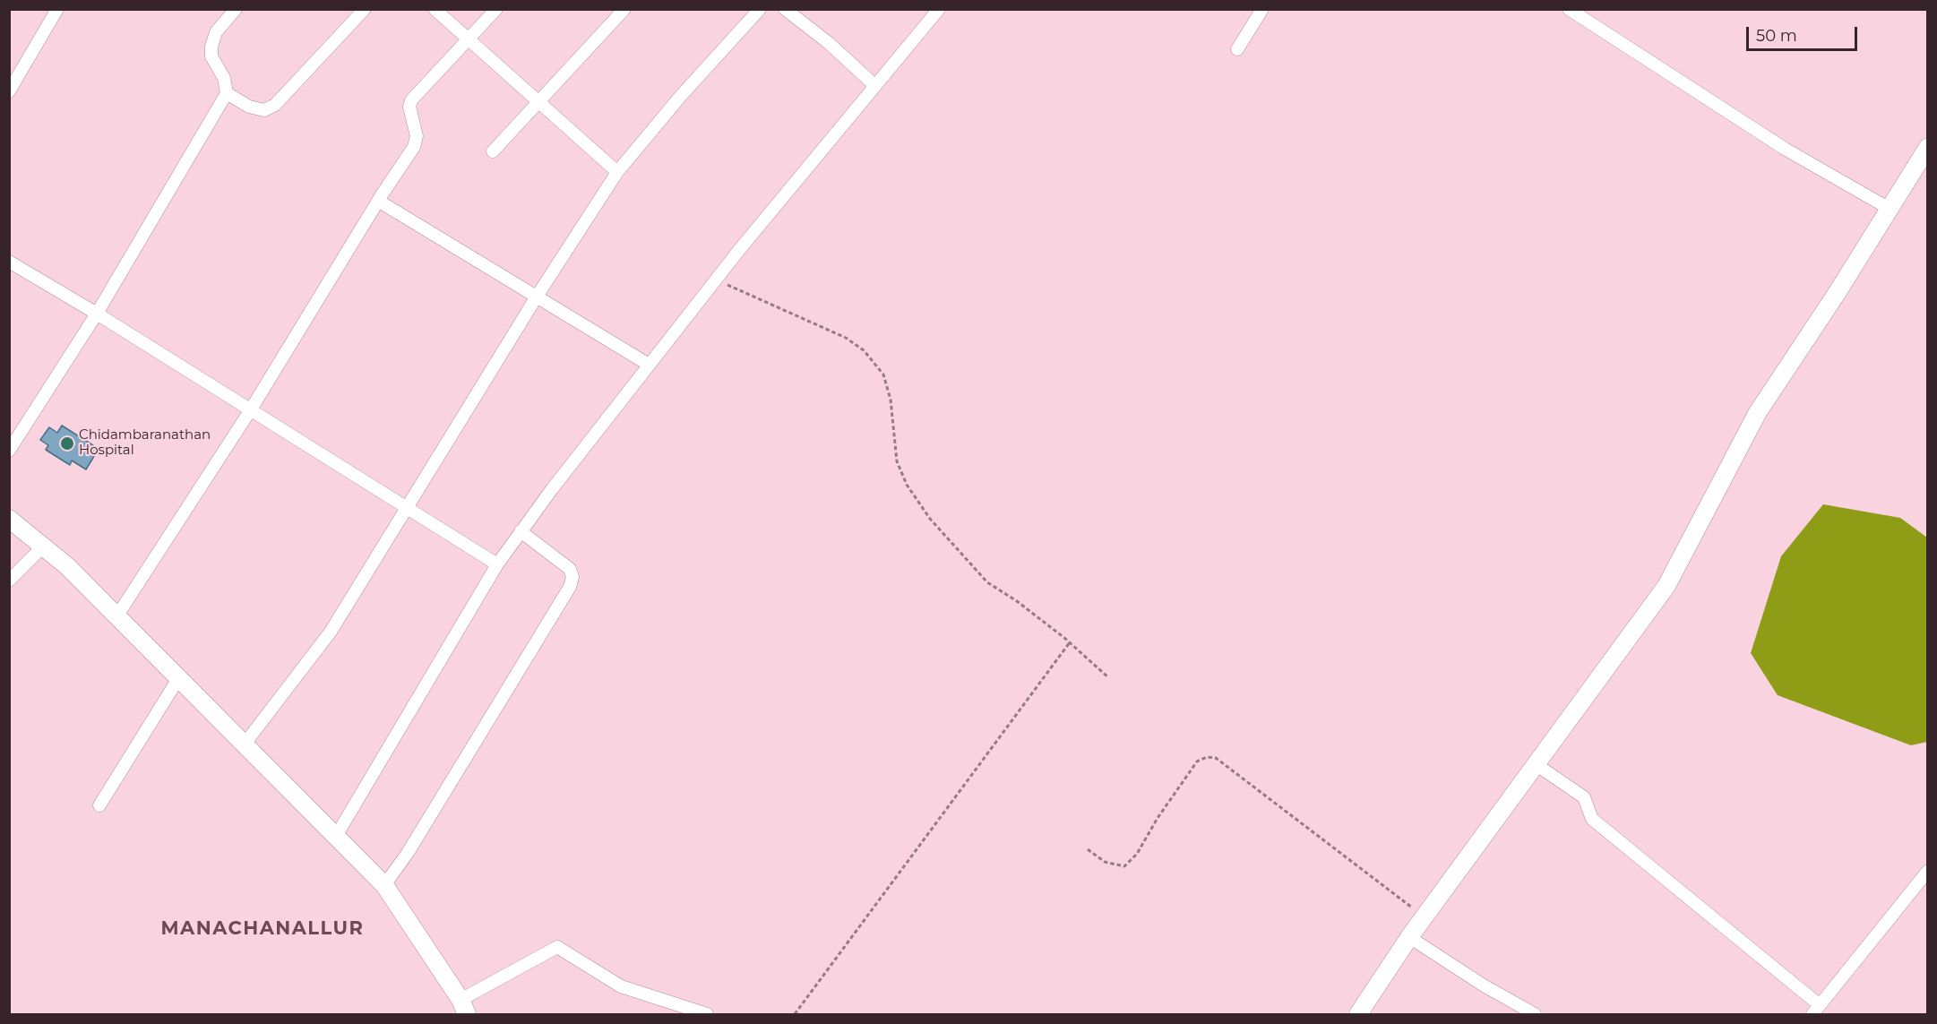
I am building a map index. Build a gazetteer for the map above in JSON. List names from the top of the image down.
{
  "districts": ["MANACHANALLUR"],
  "places": ["Chidambaranathan Hospital"],
  "scale_bar": "50 m"
}
